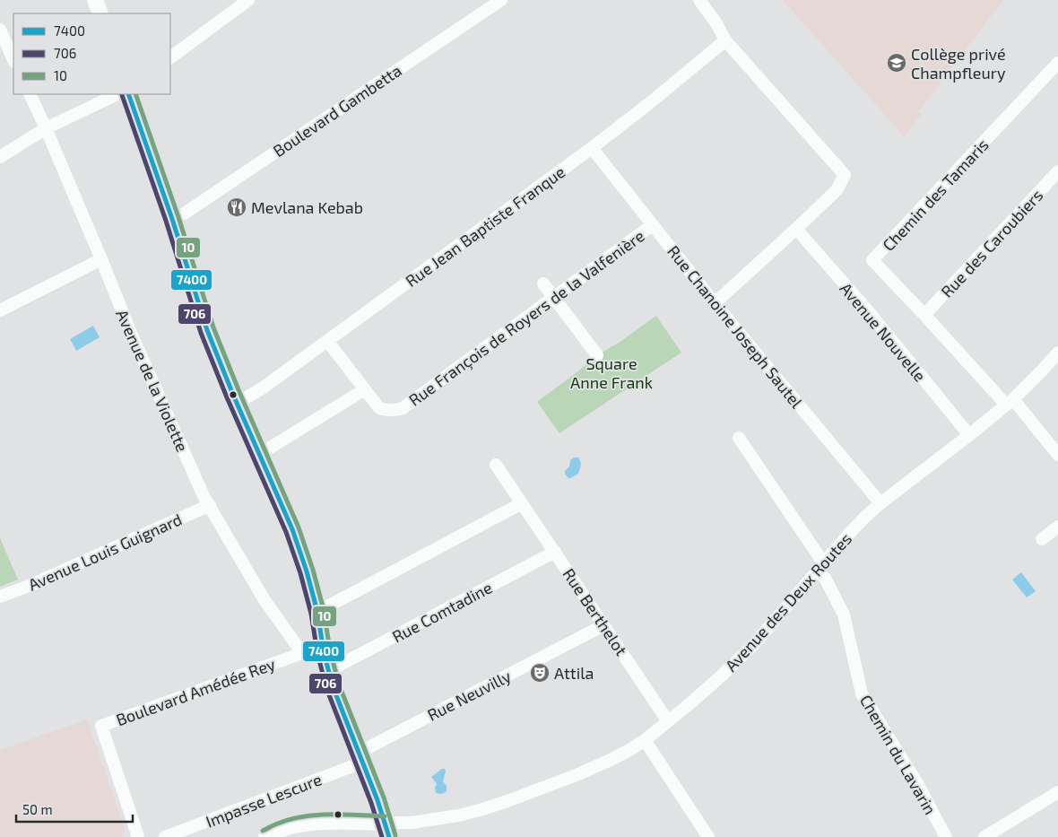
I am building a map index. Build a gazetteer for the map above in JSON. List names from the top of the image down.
{
  "streets": {
    "street": [
      "Boulevard Gambetta",
      "Chemin des Tamaris",
      "Rue Jean Baptiste Franque",
      "Rue des Caroubiers",
      "Rue François de Royers de la Valfenière",
      "Rue Chanoine Joseph Sautel",
      "Avenue Nouvelle",
      "Avenue de la Violette",
      "Avenue Louis Guignard",
      "Avenue des Deux Routes",
      "Rue Comtadine",
      "Rue Berthelot",
      "Boulevard Amédée Rey",
      "Rue Neuvilly",
      "Chemin du Lavarin",
      "Impasse Lescure"
    ]
  },
  "crossings": [
    ["Chemin des Tamaris", "Rue des Caroubiers"],
    ["Chemin des Tamaris", "Avenue des Deux Routes"],
    ["Rue Jean Baptiste Franque", "Rue François de Royers de la Valfenière"],
    ["Rue Jean Baptiste Franque", "Rue Chanoine Joseph Sautel"],
    ["Rue François de Royers de la Valfenière", "Rue Chanoine Joseph Sautel"],
    ["Rue Chanoine Joseph Sautel", "Avenue des Deux Routes"],
    ["Avenue Nouvelle", "Avenue des Deux Routes"],
    ["Avenue de la Violette", "Avenue Louis Guignard"],
    ["Avenue de la Violette", "Boulevard Amédée Rey"],
    ["Avenue des Deux Routes", "Rue Berthelot"],
    ["Avenue des Deux Routes", "Chemin du Lavarin"],
    ["Rue Comtadine", "Rue Berthelot"],
    ["Rue Berthelot", "Rue Neuvilly"],
    ["Rue Neuvilly", "Impasse Lescure"]
  ],
  "parks": ["Square Anne Frank"],
  "places": {
    "school or university": ["Collège privé Champfleury"],
    "restaurant": ["Mevlana Kebab"],
    "theatre": ["Attila"]
  },
  "lines": ["transit line 7400", "transit line 10", "transit line 706"],
  "legend": ["7400", "706", "10"],
  "scale_bar": "50 m"
}
